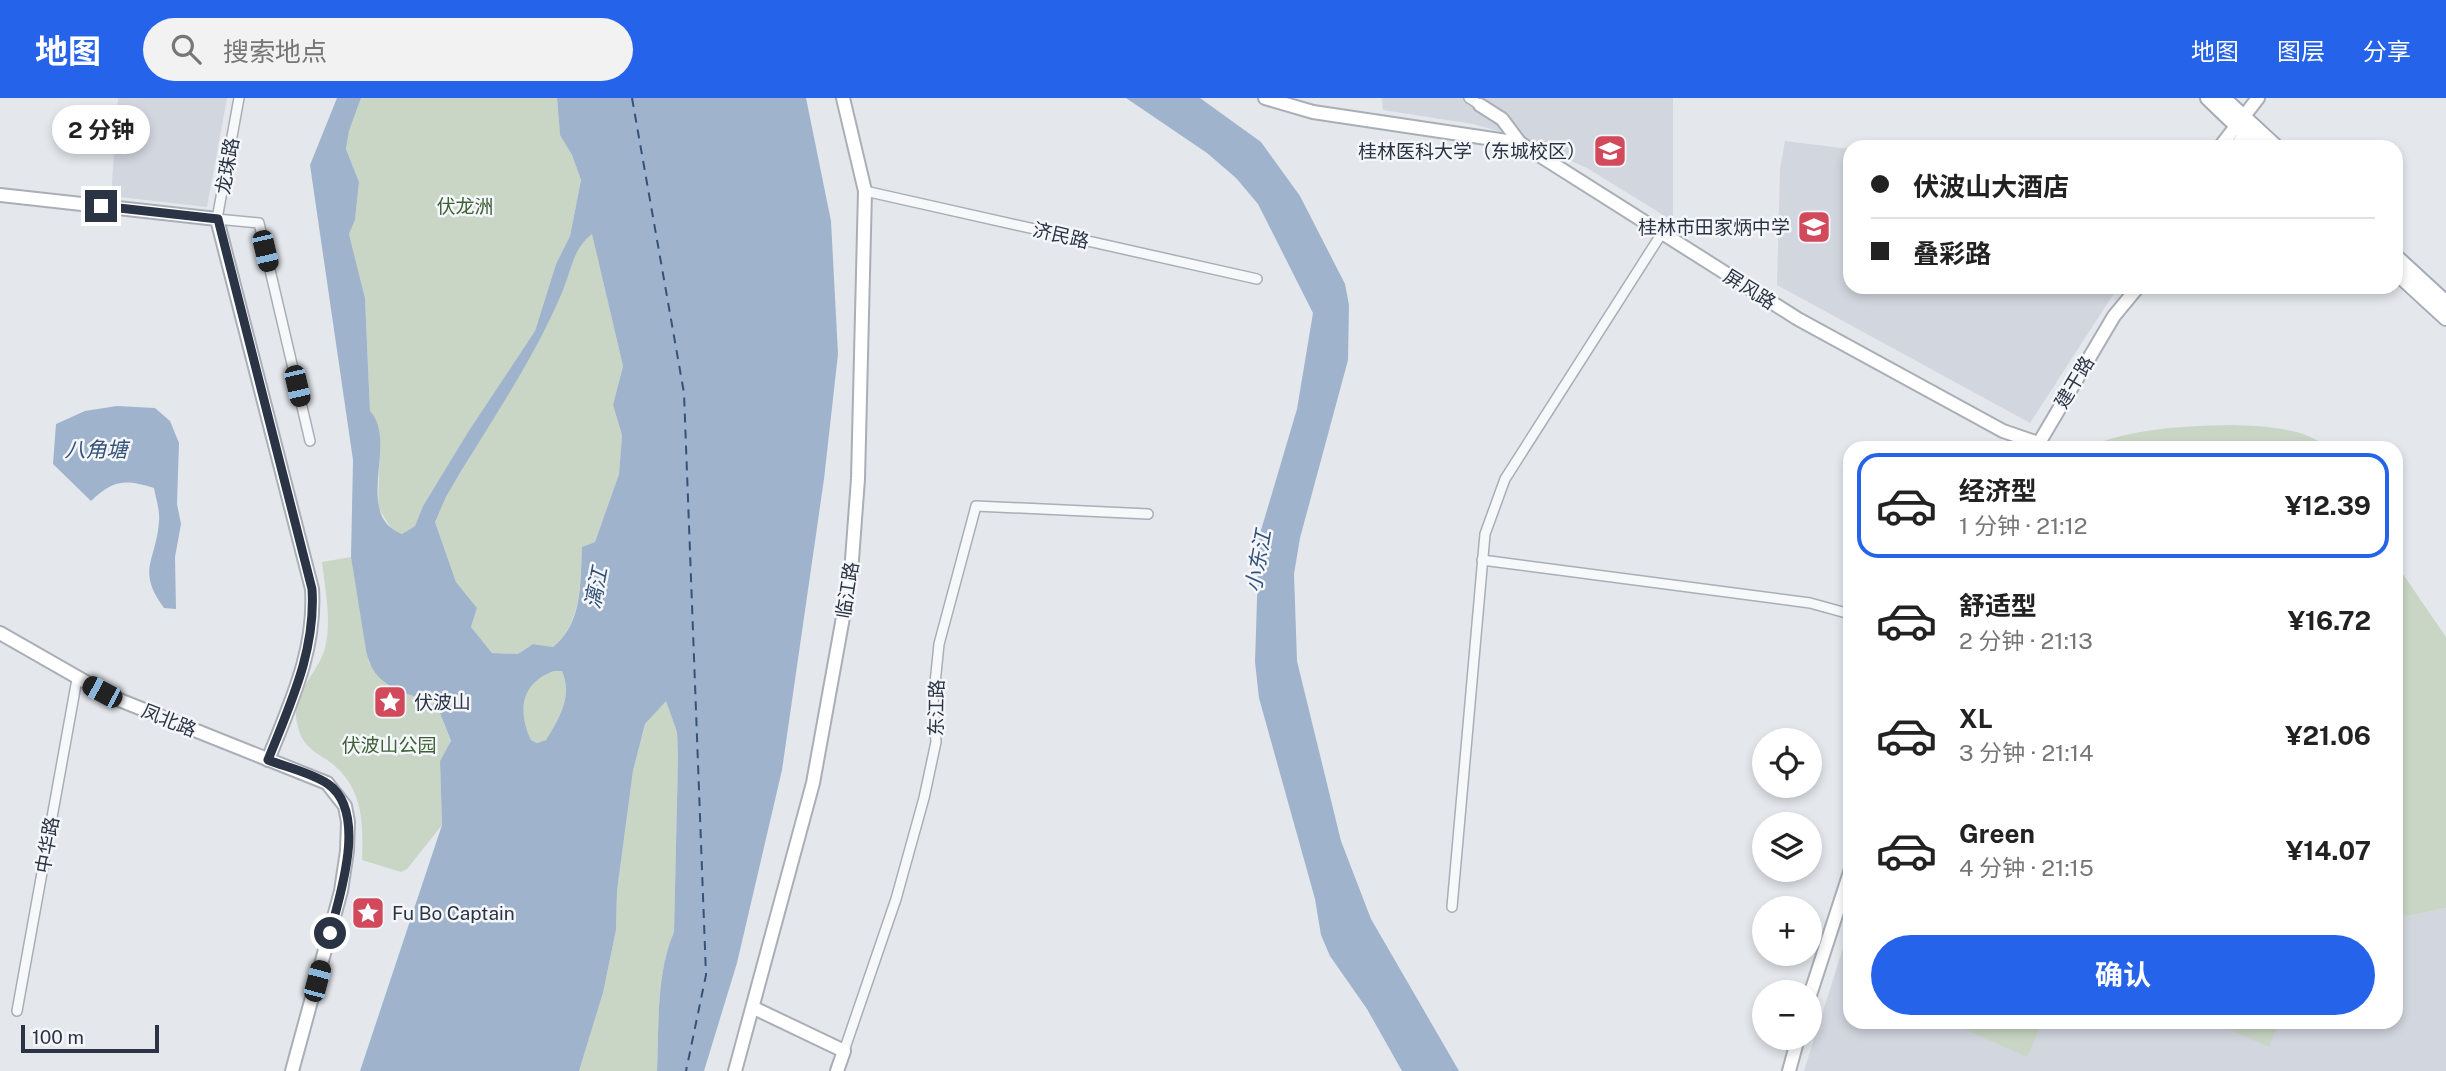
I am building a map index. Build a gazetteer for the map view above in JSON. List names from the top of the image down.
{
  "streets": {
    "street": [
      "龙珠路",
      "济民路",
      "屏风路",
      "建干路",
      "临江路",
      "东江路",
      "凤北路",
      "中华路"
    ]
  },
  "crossings": [
    ["龙珠路", "凤北路"],
    ["济民路", "临江路"],
    ["凤北路", "中华路"]
  ],
  "water": ["八角塘", "小东江", "漓江"],
  "parks": ["伏龙洲", "伏波山公园"],
  "places": {
    "school or university": ["桂林医科大学（东城校区）", "桂林市田家炳中学"],
    "place": ["伏波山", "Fu Bo Captain"]
  },
  "scale_bar": "100 m",
  "page": {
    "header": "地图",
    "search": "搜索地点",
    "nav": ["地图", "图层", "分享"],
    "bubble": "2 分钟",
    "banner": ["伏波山大酒店", "叠彩路"],
    "list": [
      {
        "name": "经济型",
        "note": "1 分钟 · 21:12",
        "value": "¥12.39"
      },
      {
        "name": "舒适型",
        "note": "2 分钟 · 21:13",
        "value": "¥16.72"
      },
      {
        "name": "XL",
        "note": "3 分钟 · 21:14",
        "value": "¥21.06"
      },
      {
        "name": "Green",
        "note": "4 分钟 · 21:15",
        "value": "¥14.07"
      }
    ],
    "map_buttons": ["+", "−"],
    "buttons": "确认",
    "scale": "100 m"
  }
}
